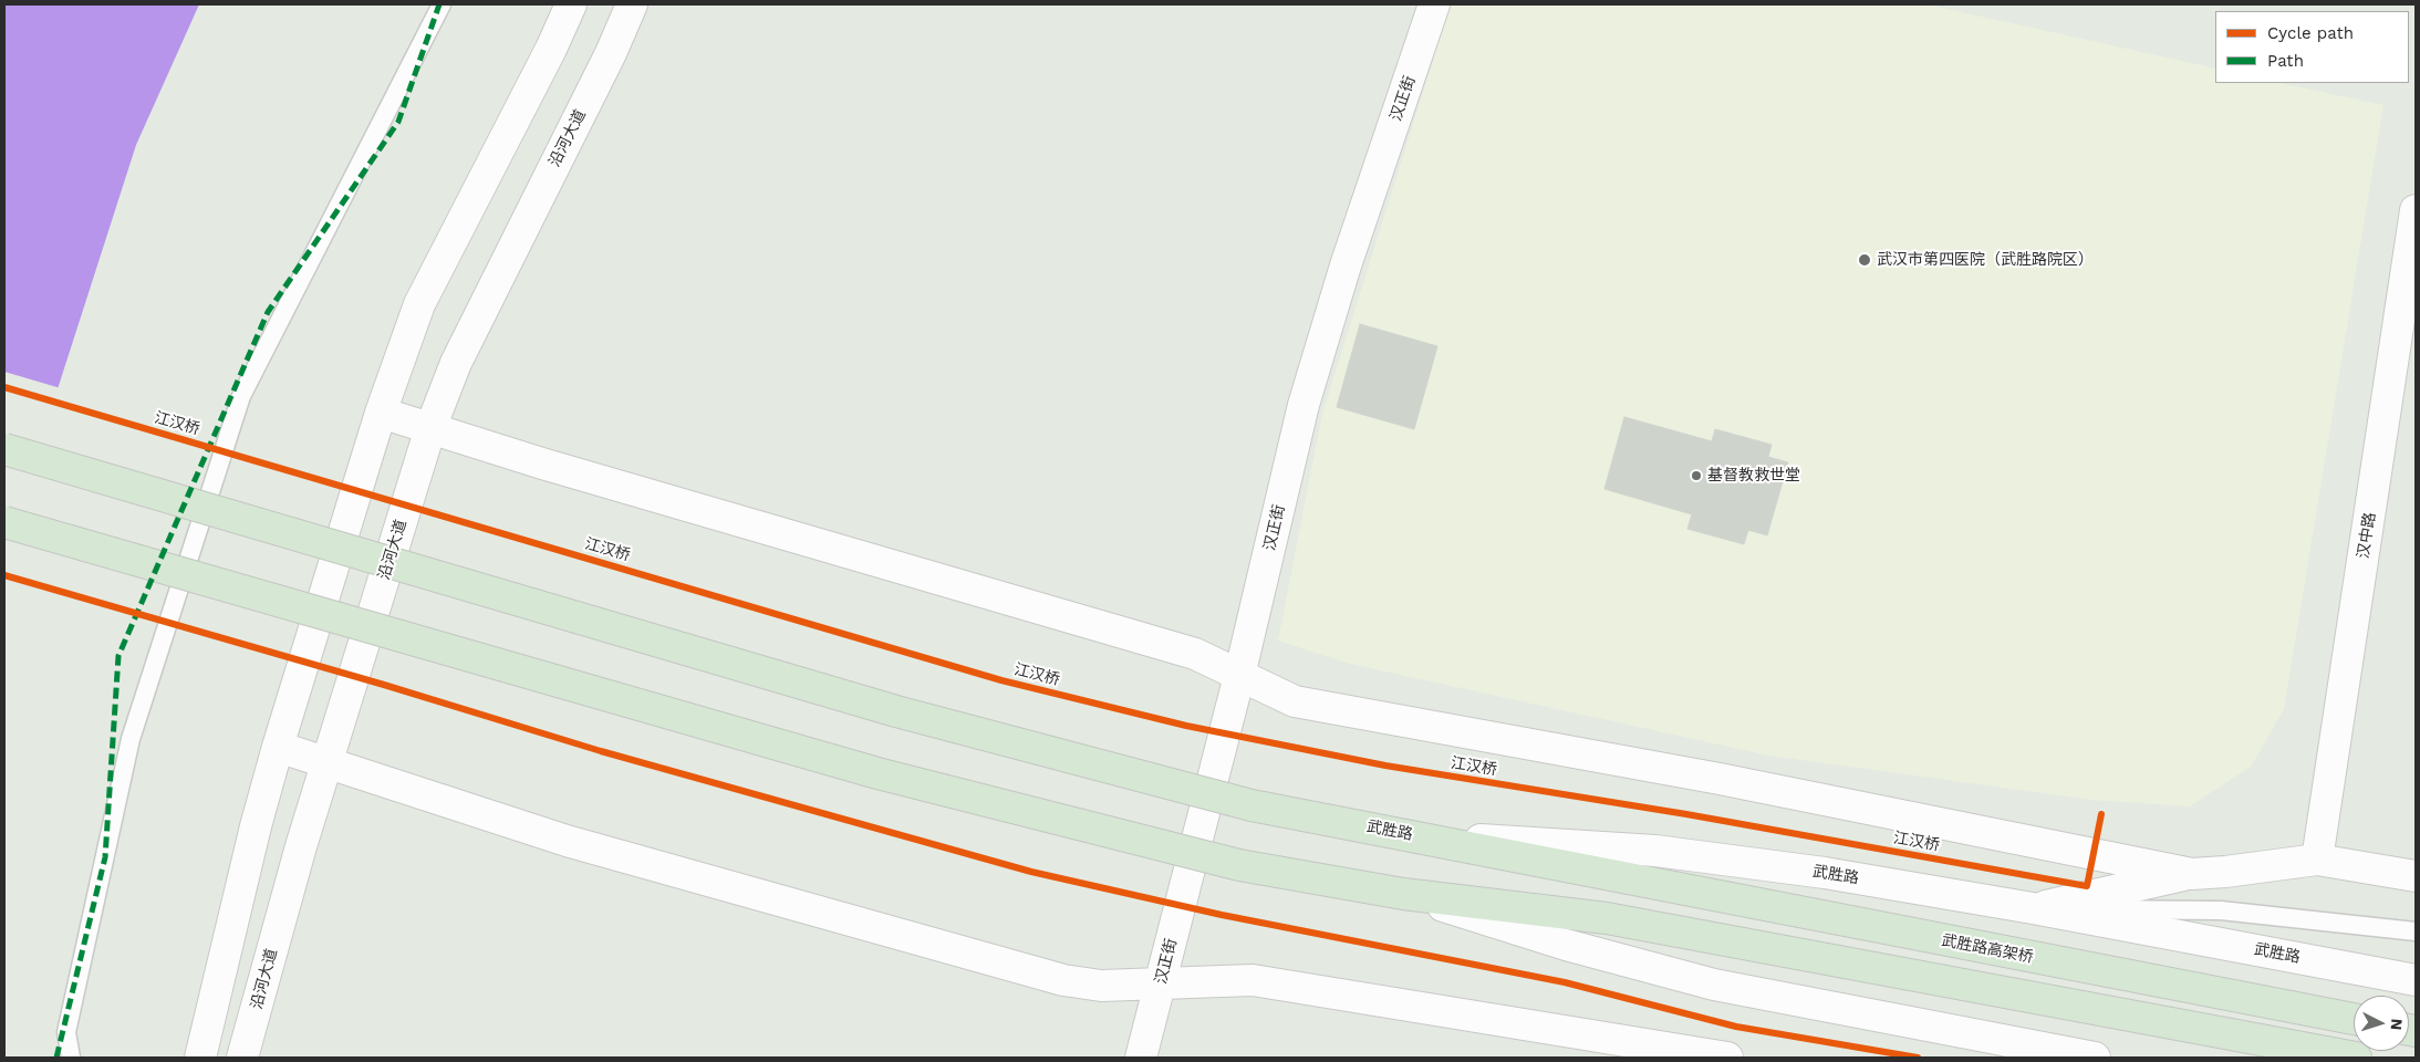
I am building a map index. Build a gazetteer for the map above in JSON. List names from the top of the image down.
{
  "streets": {
    "main road": [
      "汉正街",
      "沿河大道",
      "汉中路",
      "武胜路",
      "武胜路高架桥"
    ],
    "cycle path": ["江汉桥"]
  },
  "crossings": [
    ["武胜路", "武胜路高架桥"]
  ],
  "places": ["武汉市第四医院（武胜路院区）", "基督教救世堂"],
  "legend": ["Cycle path", "Path"],
  "north": "right"
}
